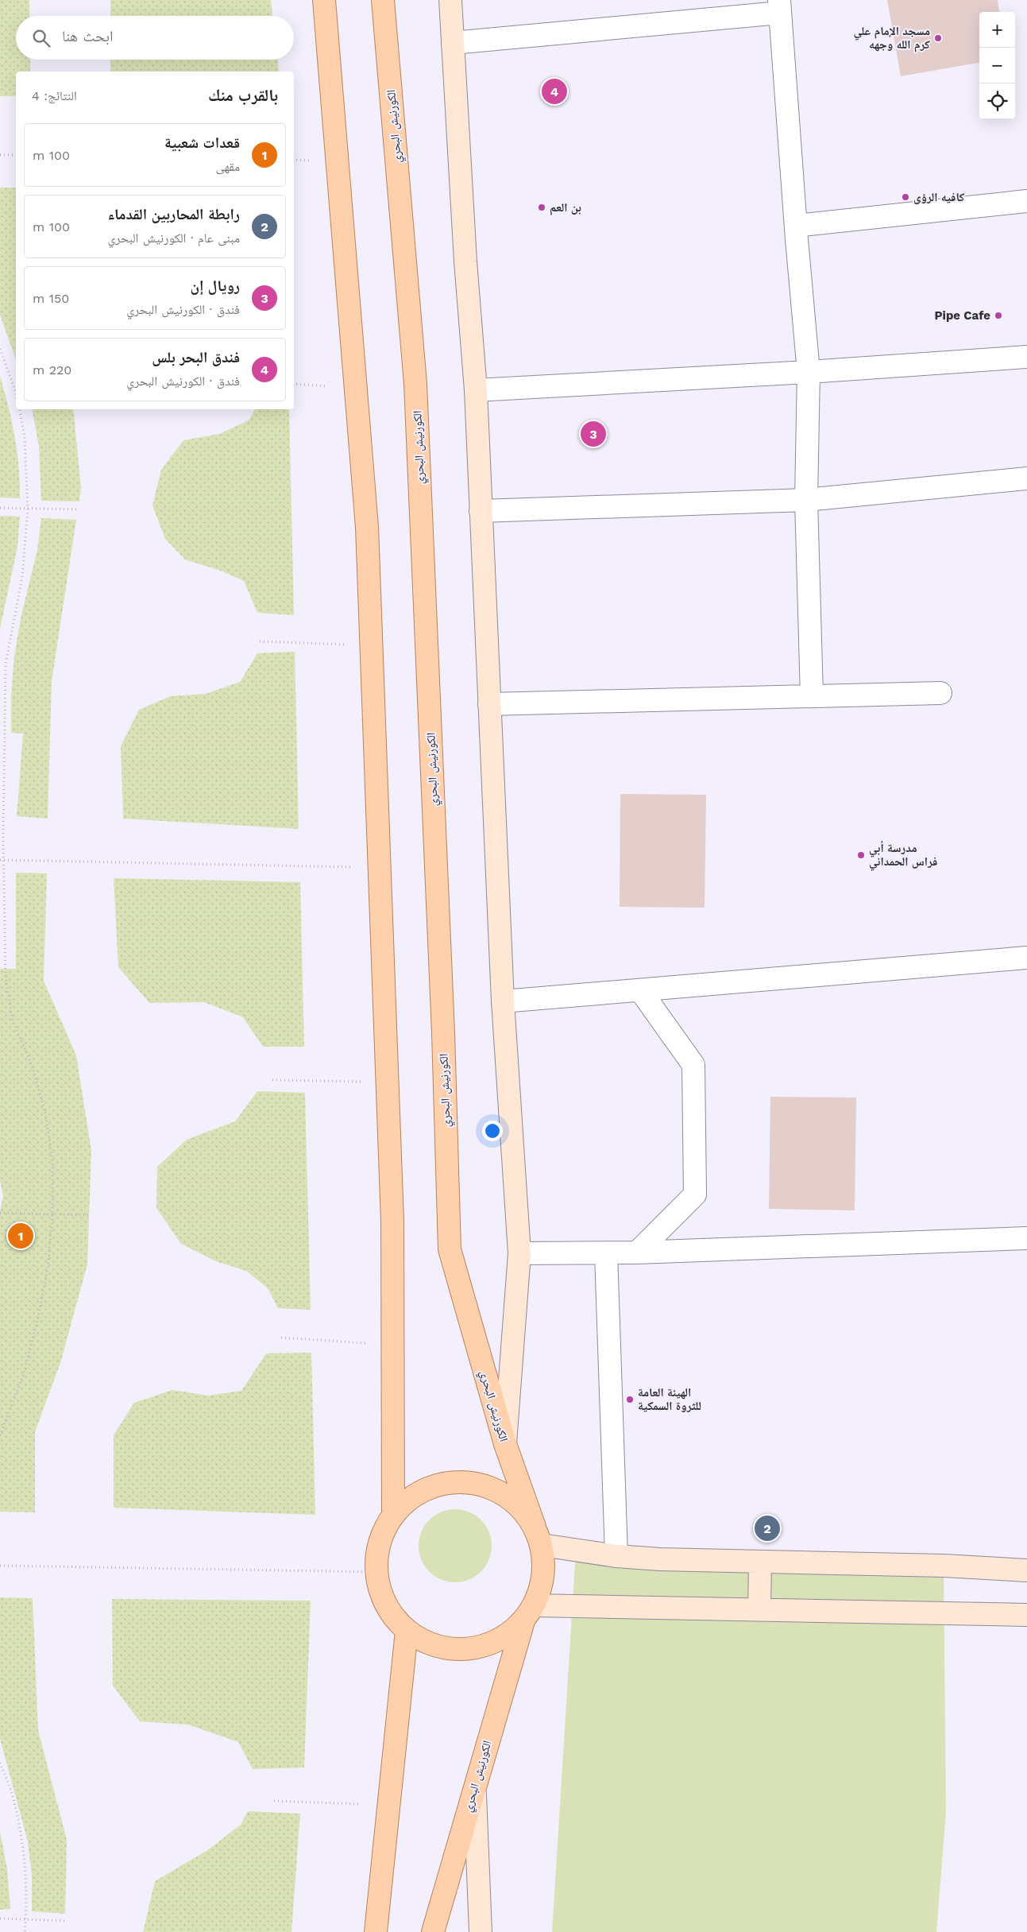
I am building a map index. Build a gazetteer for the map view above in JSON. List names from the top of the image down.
{
  "streets": {
    "main road": ["الكورنيش البحري"]
  },
  "places": [
    "مسجد الإمام علي كرم الله وجهه",
    "كافيه الرؤى",
    "بن العم",
    "Pipe Cafe",
    "مدرسة أبي فراس الحمداني",
    "الهيئة العامة للثروة السمكية"
  ],
  "page": {
    "map_buttons": ["+", "−"],
    "search": "ابحث هنا",
    "heading": ["بالقرب منك", "النتائج: 4"],
    "pins": [
      "4",
      "3",
      "1",
      "2"
    ],
    "list": [
      {
        "mark": "1",
        "name": "قعدات شعبية",
        "note": "مقهى",
        "value": "100 m"
      },
      {
        "mark": "2",
        "name": "رابطة المحاربين القدماء",
        "note": "مبنى عام · الكورنيش البحري",
        "value": "100 m"
      },
      {
        "mark": "3",
        "name": "رويال إن",
        "note": "فندق · الكورنيش البحري",
        "value": "150 m"
      },
      {
        "mark": "4",
        "name": "فندق البحر بلس",
        "note": "فندق · الكورنيش البحري",
        "value": "220 m"
      }
    ]
  }
}
